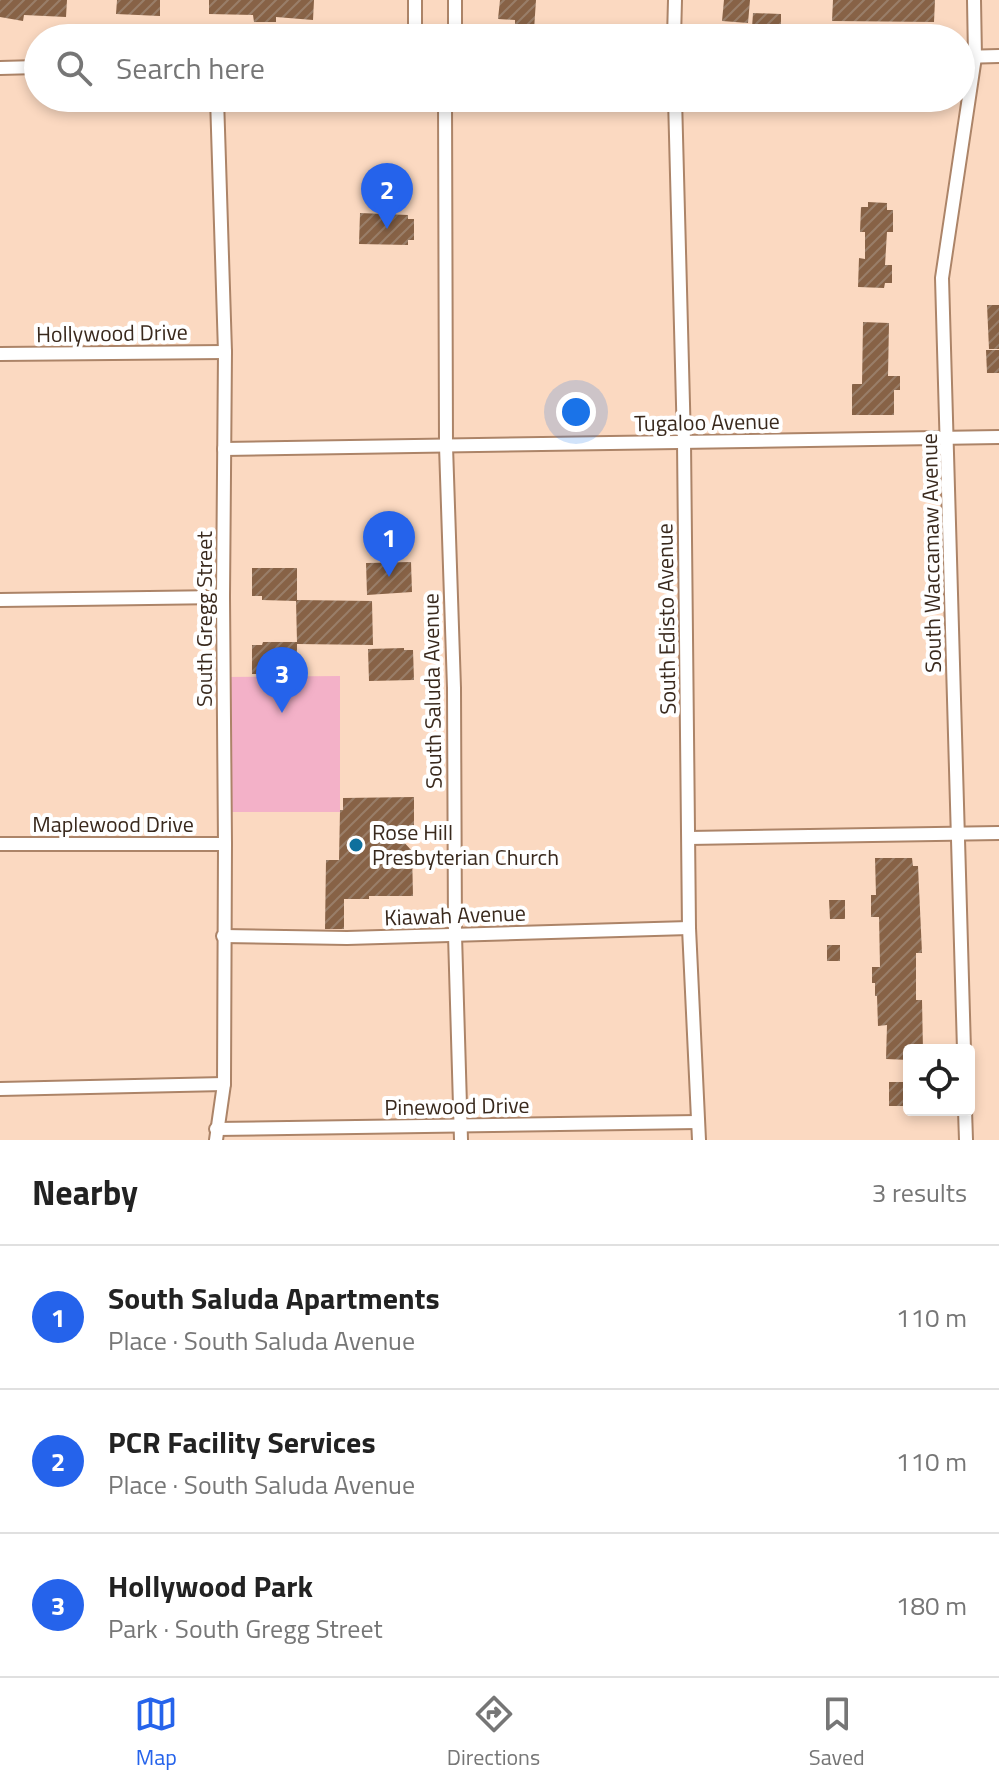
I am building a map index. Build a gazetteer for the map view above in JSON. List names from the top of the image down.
{
  "streets": {
    "street": [
      "Hollywood Drive",
      "Tugaloo Avenue",
      "South Waccamaw Avenue",
      "South Gregg Street",
      "South Edisto Avenue",
      "South Saluda Avenue",
      "Maplewood Drive",
      "Kiawah Avenue",
      "Pinewood Drive"
    ]
  },
  "crossings": [
    ["Hollywood Drive", "South Gregg Street"],
    ["Tugaloo Avenue", "South Waccamaw Avenue"],
    ["Tugaloo Avenue", "South Gregg Street"],
    ["Tugaloo Avenue", "South Edisto Avenue"],
    ["Tugaloo Avenue", "South Saluda Avenue"],
    ["South Gregg Street", "Maplewood Drive"],
    ["South Gregg Street", "Kiawah Avenue"],
    ["South Gregg Street", "Pinewood Drive"],
    ["South Edisto Avenue", "Kiawah Avenue"],
    ["South Edisto Avenue", "Pinewood Drive"],
    ["South Saluda Avenue", "Kiawah Avenue"],
    ["South Saluda Avenue", "Pinewood Drive"]
  ],
  "places": ["Rose Hill Presbyterian Church"],
  "page": {
    "search": "Search here",
    "pins": ["2", "1", "3"],
    "heading": ["Nearby", "3 results"],
    "list": [
      {
        "mark": "1",
        "name": "South Saluda Apartments",
        "note": "Place · South Saluda Avenue",
        "value": "110 m"
      },
      {
        "mark": "2",
        "name": "PCR Facility Services",
        "note": "Place · South Saluda Avenue",
        "value": "110 m"
      },
      {
        "mark": "3",
        "name": "Hollywood Park",
        "note": "Park · South Gregg Street",
        "value": "180 m"
      }
    ],
    "nav": ["Map", "Directions", "Saved"]
  }
}
